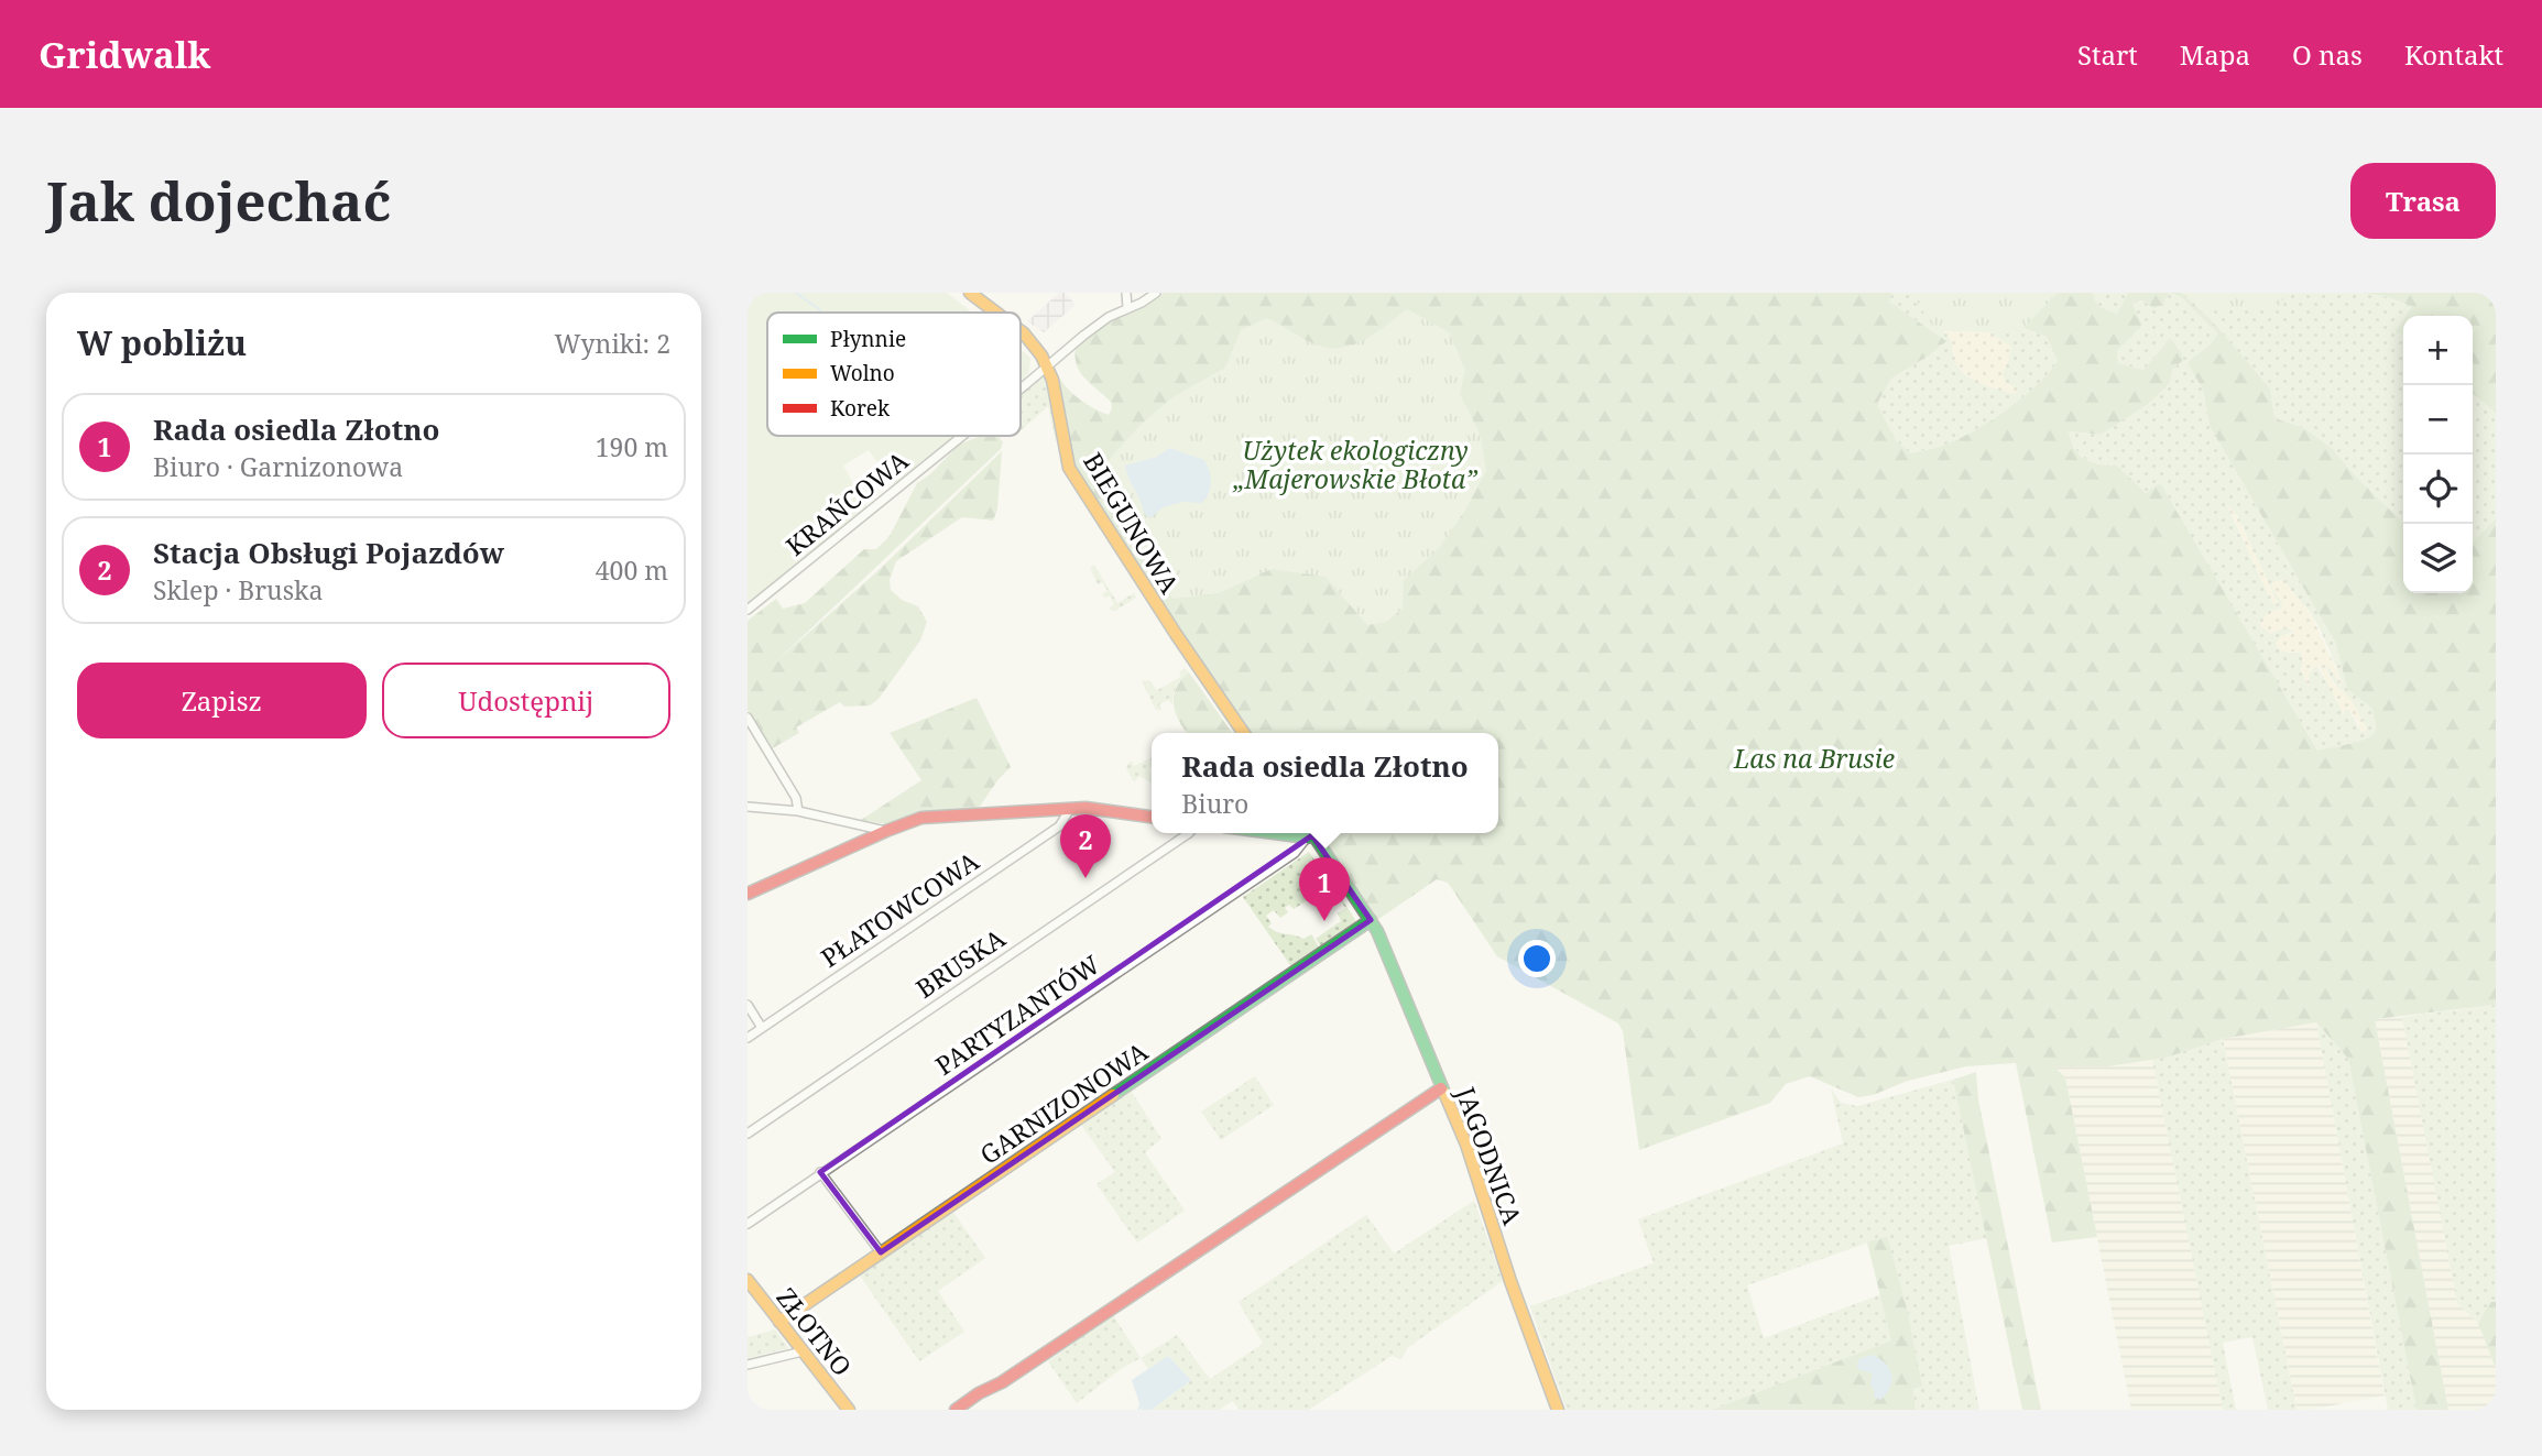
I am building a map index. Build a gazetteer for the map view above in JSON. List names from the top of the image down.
{
  "streets": {
    "street": [
      "KRAŃCOWA",
      "BIEGUNOWA",
      "PŁATOWCOWA",
      "BRUSKA",
      "PARTYZANTÓW",
      "GARNIZONOWA",
      "JAGODNICA",
      "ZŁOTNO"
    ]
  },
  "crossings": [
    ["KRAŃCOWA", "BIEGUNOWA"],
    ["GARNIZONOWA", "JAGODNICA"],
    ["GARNIZONOWA", "ZŁOTNO"]
  ],
  "parks": ["Użytek ekologiczny „Majerowskie Błota”", "Las na Brusie"],
  "legend": ["Płynnie", "Wolno", "Korek"],
  "page": {
    "header": "Gridwalk",
    "nav": [
      "Start",
      "Mapa",
      "O nas",
      "Kontakt"
    ],
    "buttons": [
      "Trasa",
      ["Zapisz", "Udostępnij"]
    ],
    "title": "Jak dojechać",
    "heading": ["W pobliżu", "Wyniki: 2"],
    "map_buttons": ["+", "−"],
    "list": [
      {
        "mark": "1",
        "name": "Rada osiedla Złotno",
        "note": "Biuro · Garnizonowa",
        "value": "190 m"
      },
      {
        "mark": "2",
        "name": "Stacja Obsługi Pojazdów",
        "note": "Sklep · Bruska",
        "value": "400 m"
      }
    ],
    "popup": ["Rada osiedla Złotno", "Biuro"],
    "pins": ["2", "1"]
  }
}
